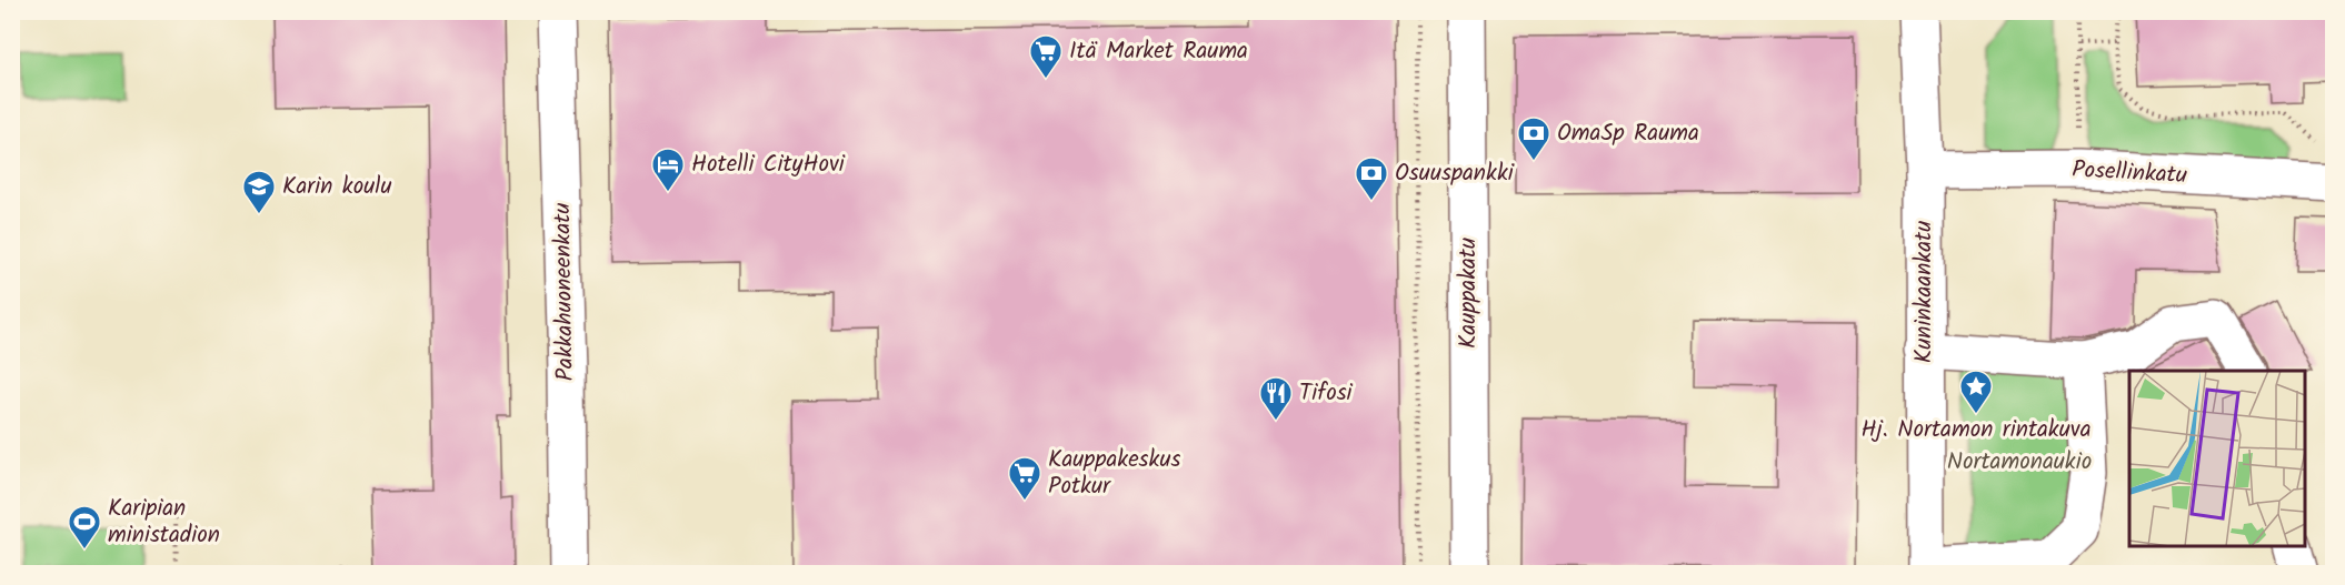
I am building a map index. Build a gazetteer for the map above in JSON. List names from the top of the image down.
{
  "streets": {
    "street": [
      "Posellinkatu",
      "Pakkahuoneenkatu",
      "Kuninkaankatu",
      "Kauppakatu"
    ]
  },
  "crossings": [
    ["Posellinkatu", "Kuninkaankatu"]
  ],
  "parks": ["Nortamonaukio"],
  "places": {
    "supermarket": ["Itä Market Rauma", "Kauppakeskus Potkur"],
    "bank": ["OmaSp Rauma", "Osuuspankki"],
    "hotel": ["Hotelli CityHovi"],
    "school or university": ["Karin koulu"],
    "place": ["Hj. Nortamon rintakuva"],
    "restaurant": ["Tifosi"],
    "sports": ["Karipian ministadion"]
  }
}
